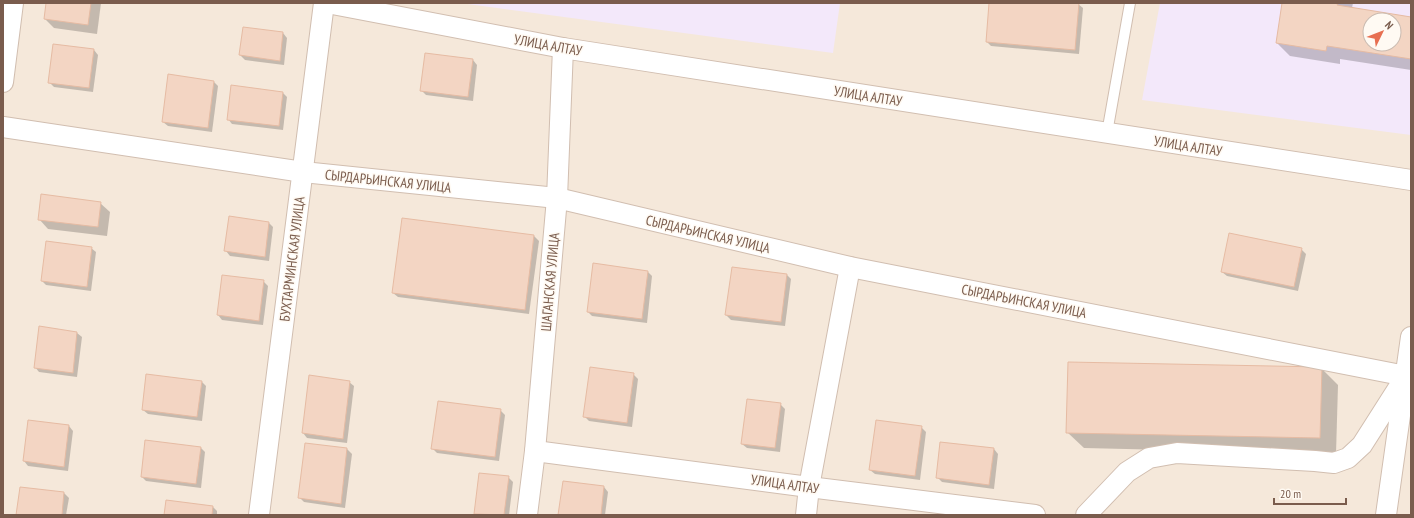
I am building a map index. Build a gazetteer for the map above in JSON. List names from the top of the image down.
{
  "streets": {
    "street": [
      "УЛИЦА АЛТАУ",
      "СЫРДАРЬИНСКАЯ УЛИЦА",
      "БУХТАРМИНСКАЯ УЛИЦА",
      "ШАГАНСКАЯ УЛИЦА"
    ]
  },
  "crossings": [
    ["УЛИЦА АЛТАУ", "БУХТАРМИНСКАЯ УЛИЦА"],
    ["УЛИЦА АЛТАУ", "ШАГАНСКАЯ УЛИЦА"],
    ["СЫРДАРЬИНСКАЯ УЛИЦА", "БУХТАРМИНСКАЯ УЛИЦА"],
    ["СЫРДАРЬИНСКАЯ УЛИЦА", "ШАГАНСКАЯ УЛИЦА"]
  ],
  "scale_bar": "20 m",
  "north": "top right"
}
